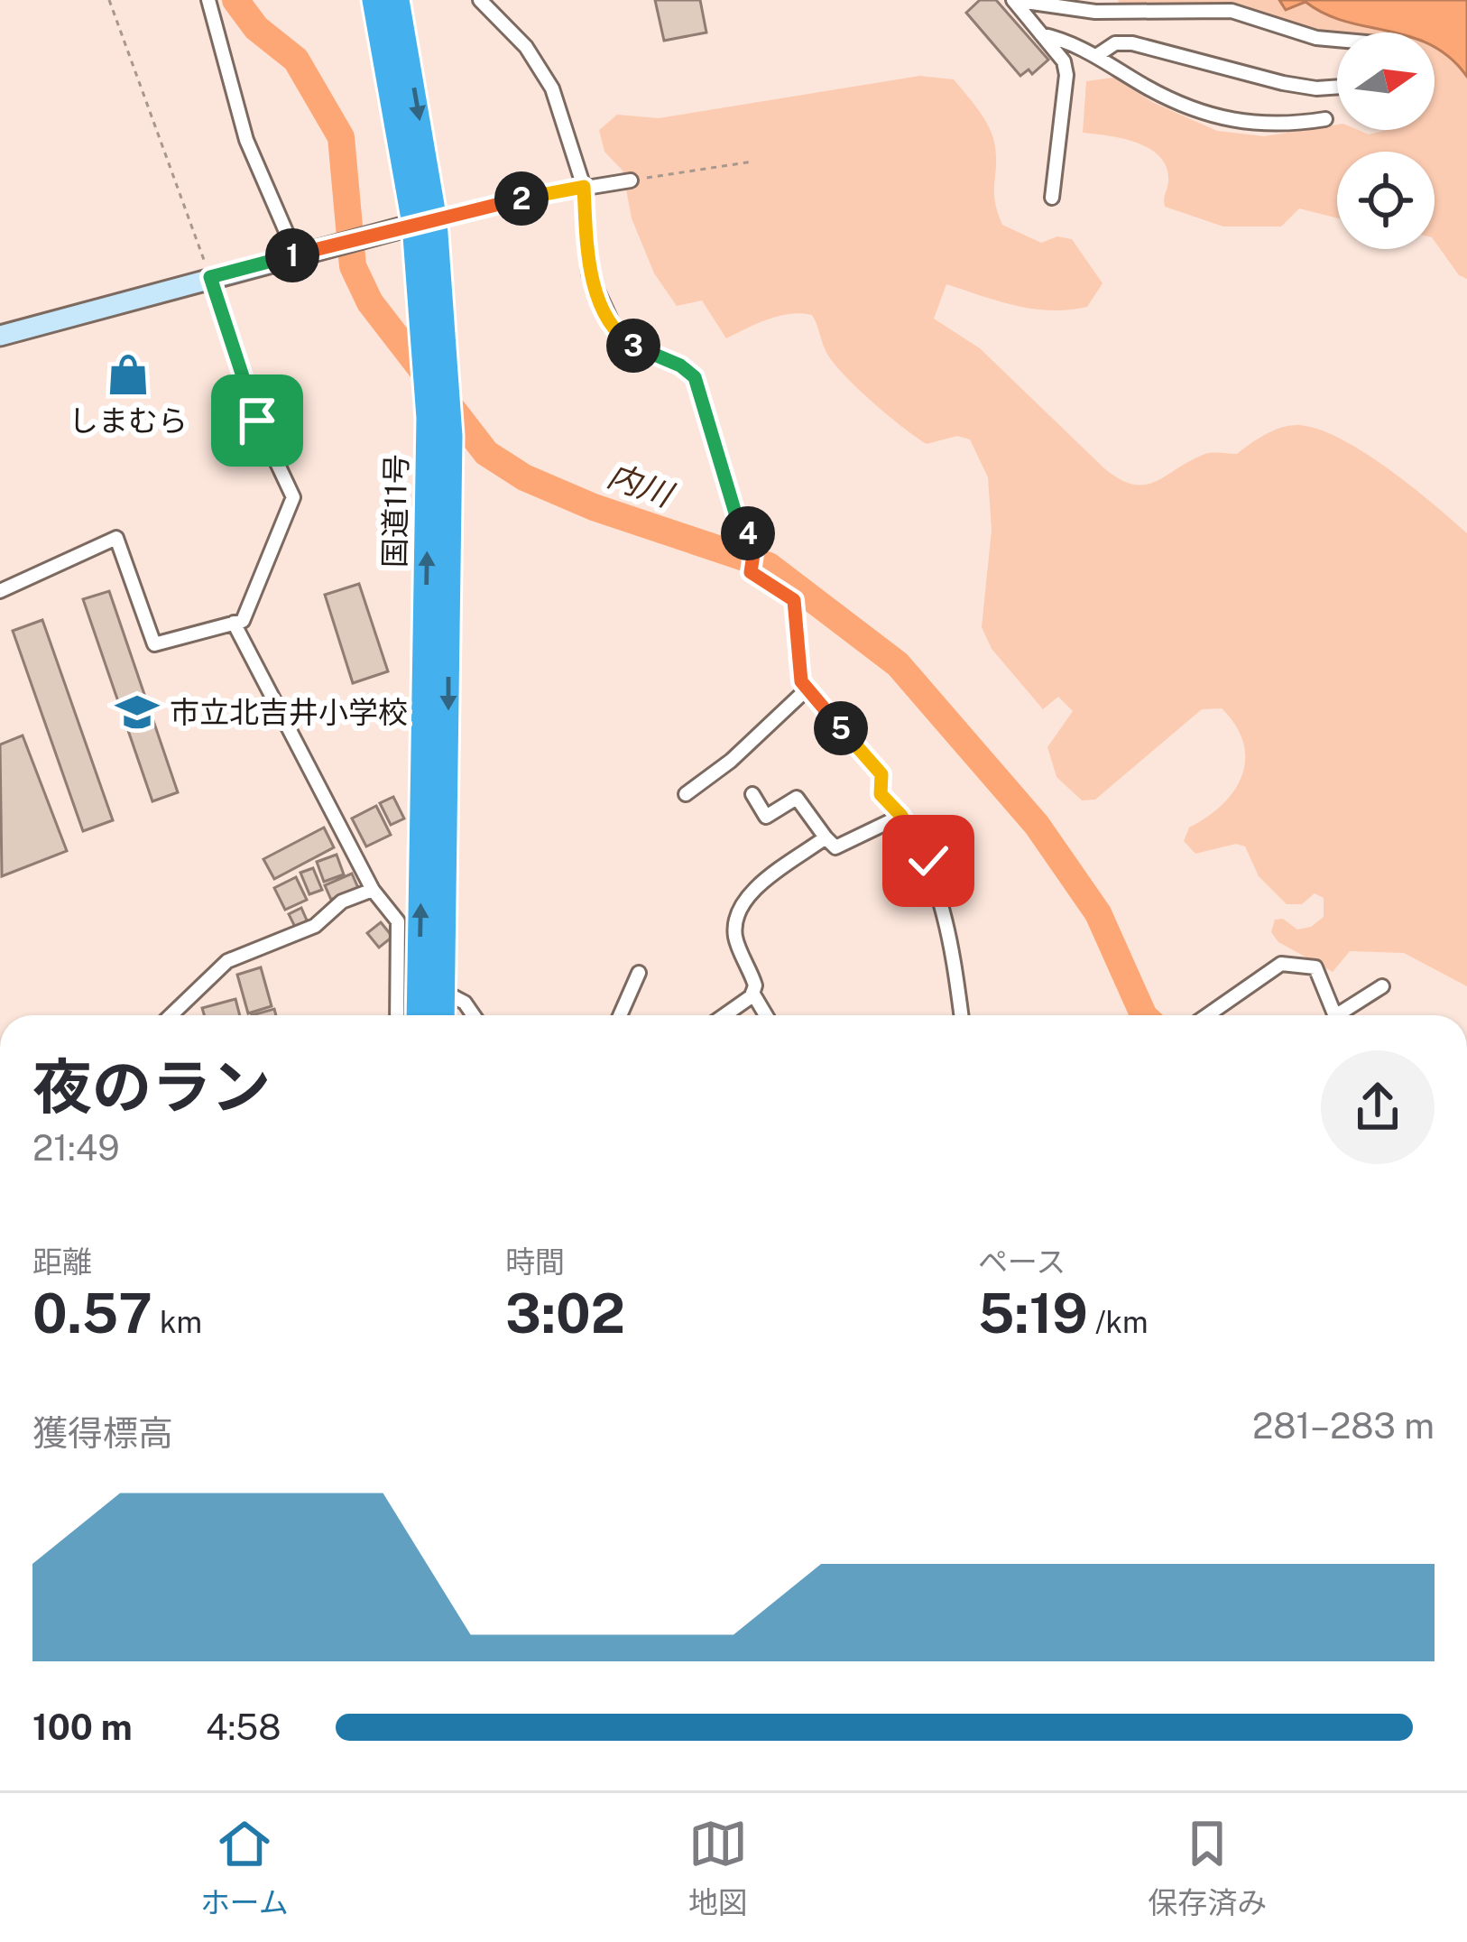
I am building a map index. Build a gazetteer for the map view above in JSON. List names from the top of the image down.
{
  "streets": {
    "highway": ["国道11号"]
  },
  "water": ["内川"],
  "places": {
    "shop": ["しまむら"],
    "school or university": ["市立北吉井小学校"]
  },
  "north": "right",
  "page": {
    "pins": [
      "2",
      "1",
      "3",
      "4",
      "5"
    ],
    "heading": ["夜のラン", "21:49"],
    "stats": [
      ["距離", "0.57 km"],
      ["時間", "3:02"],
      ["ペース", "5:19 /km"]
    ],
    "chart": ["獲得標高", "281–283 m"],
    "list": [
      {
        "name": "100 m",
        "note": "4:58"
      }
    ],
    "tabs": ["ホーム", "地図", "保存済み"]
  }
}
